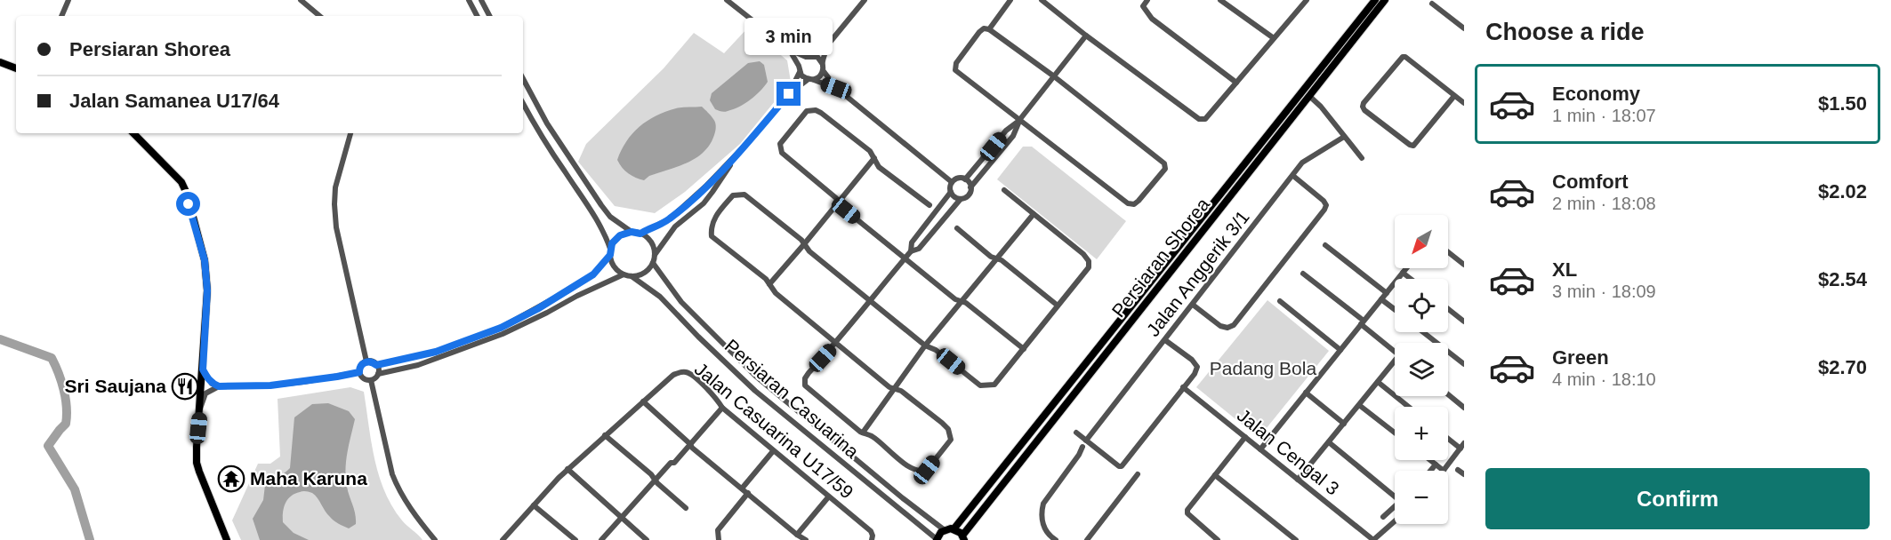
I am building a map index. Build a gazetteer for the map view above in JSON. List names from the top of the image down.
{
  "streets": {
    "main road": ["Persiaran Shorea"],
    "street": [
      "Jalan Anggerik 3/1",
      "Persiaran Casuarina",
      "Jalan Casuarina U17/59",
      "Jalan Cengal 3"
    ]
  },
  "parks": ["Padang Bola"],
  "places": {
    "restaurant": ["Sri Saujana"],
    "temple": ["Maha Karuna"]
  },
  "north": "bottom left",
  "page": {
    "heading": "Choose a ride",
    "banner": ["Persiaran Shorea", "Jalan Samanea U17/64"],
    "bubble": "3 min",
    "list": [
      {
        "name": "Economy",
        "note": "1 min · 18:07",
        "value": "$1.50"
      },
      {
        "name": "Comfort",
        "note": "2 min · 18:08",
        "value": "$2.02"
      },
      {
        "name": "XL",
        "note": "3 min · 18:09",
        "value": "$2.54"
      },
      {
        "name": "Green",
        "note": "4 min · 18:10",
        "value": "$2.70"
      }
    ],
    "map_buttons": ["+", "−"],
    "buttons": "Confirm"
  }
}
